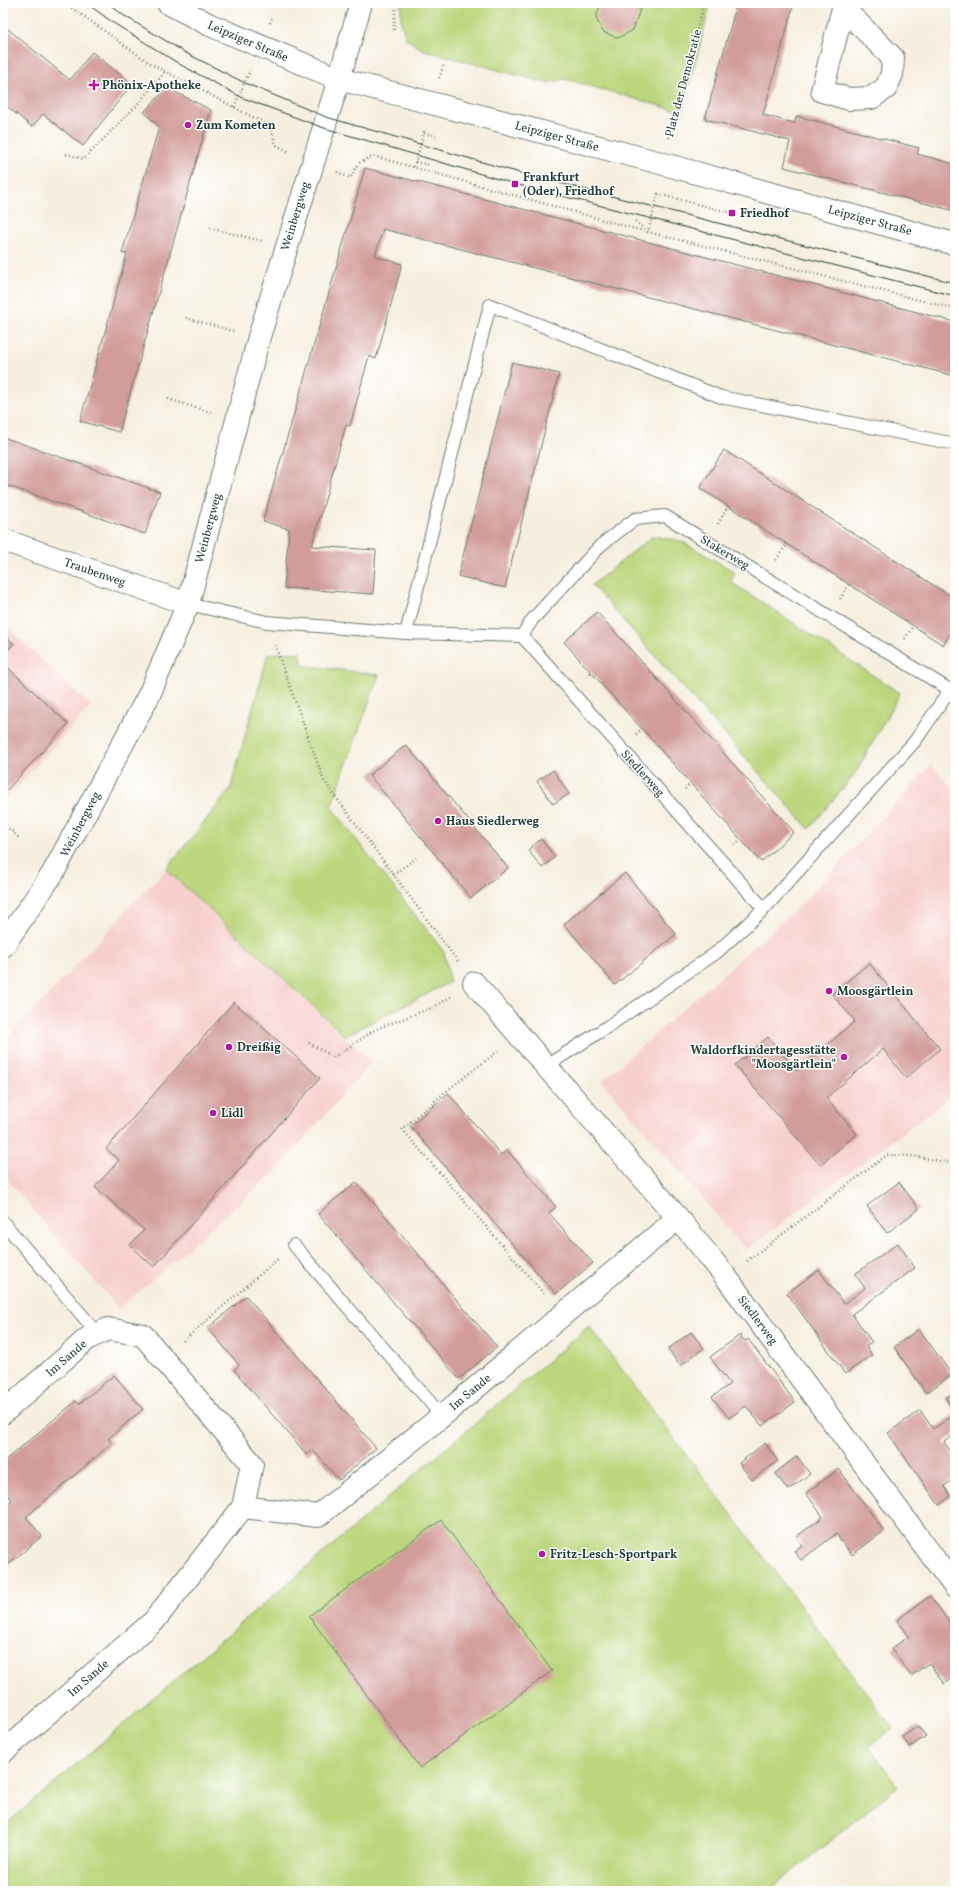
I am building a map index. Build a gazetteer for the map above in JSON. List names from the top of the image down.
{
  "streets": {
    "street": [
      "Leipziger Straße",
      "Weinbergweg",
      "Traubenweg",
      "Siedlerweg",
      "Im Sande"
    ],
    "lane": ["Stakerweg"],
    "path": ["Platz der Demokratie"]
  },
  "crossings": [
    ["Leipziger Straße", "Platz der Demokratie"],
    ["Leipziger Straße", "Weinbergweg"],
    ["Weinbergweg", "Traubenweg"],
    ["Stakerweg", "Siedlerweg"],
    ["Siedlerweg", "Im Sande"]
  ],
  "places": {
    "health": ["Phönix-Apotheke"],
    "other": [
      "Zum Kometen",
      "Haus Siedlerweg",
      "Moosgärtlein",
      "Dreißig",
      "Waldorfkindertagesstätte \"Moosgärtlein\"",
      "Lidl",
      "Fritz-Lesch-Sportpark"
    ],
    "transit": ["Frankfurt (Oder), Friedhof", "Friedhof"]
  }
}
